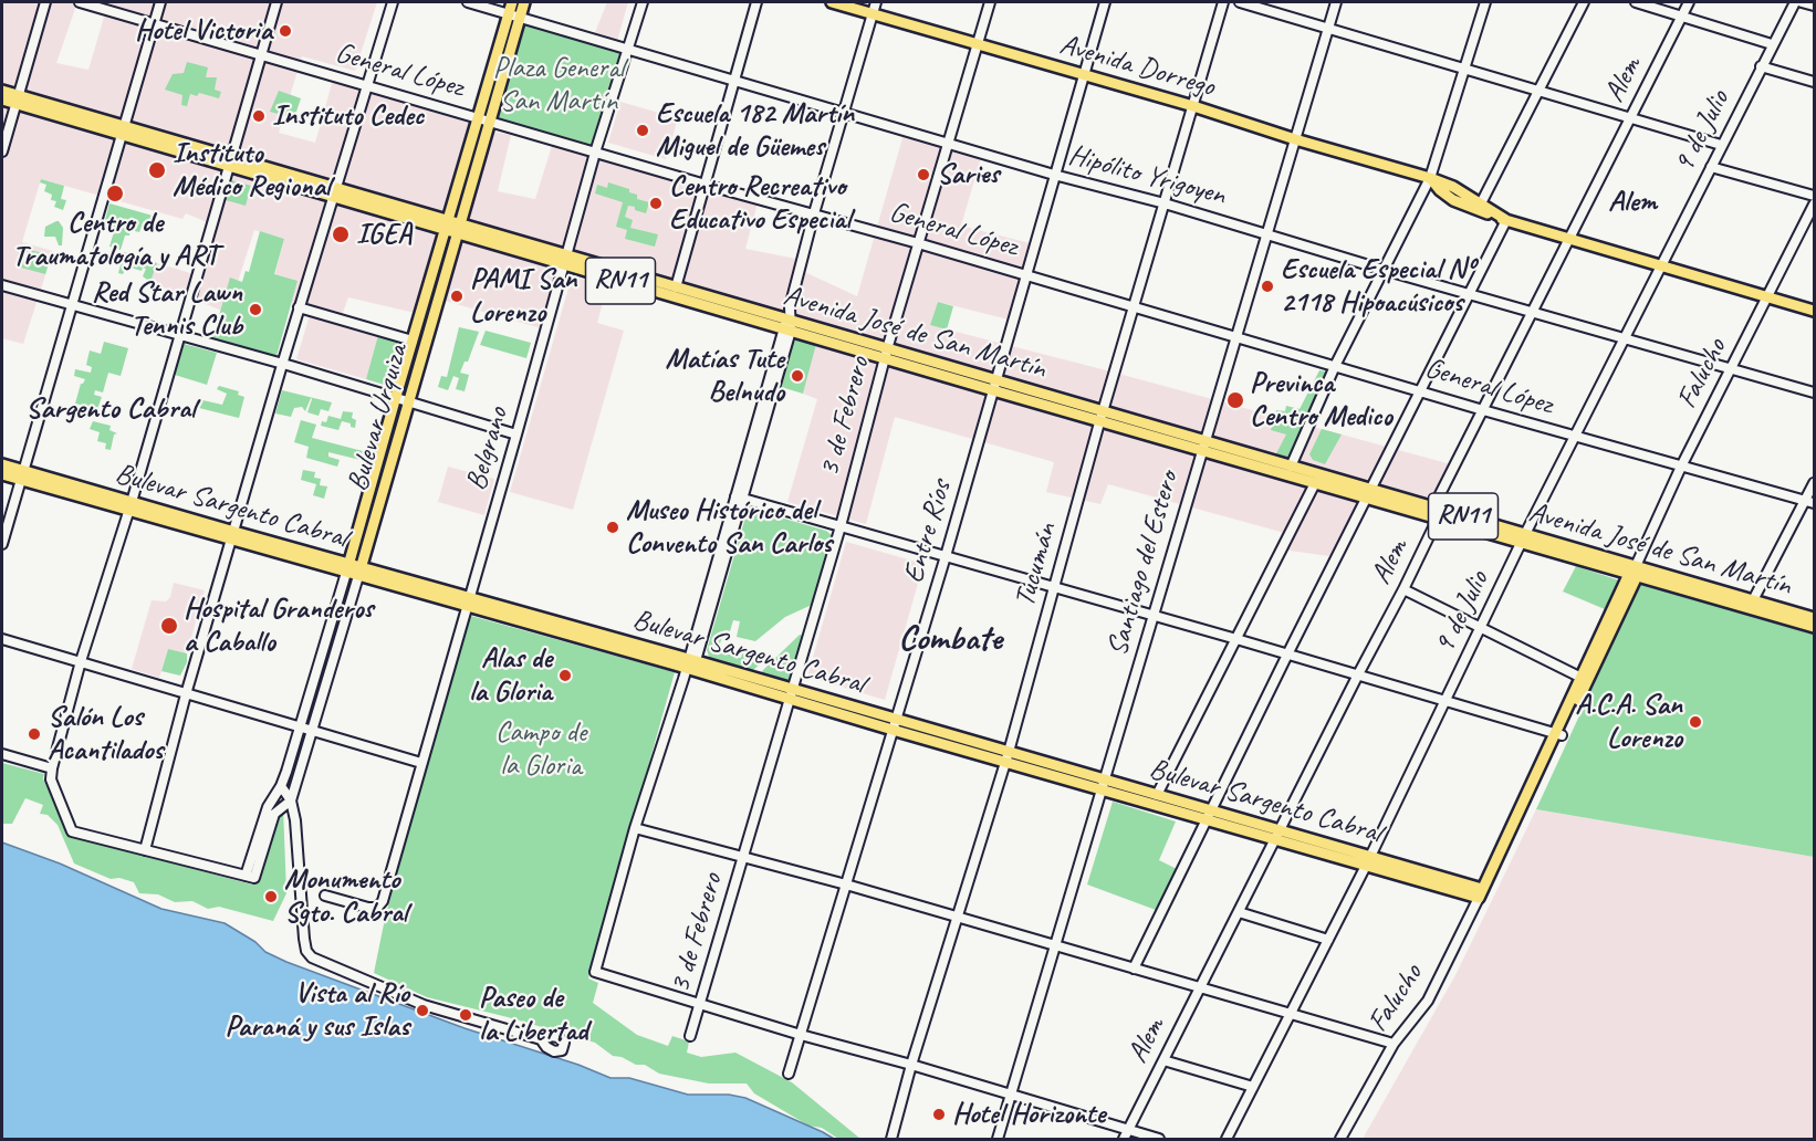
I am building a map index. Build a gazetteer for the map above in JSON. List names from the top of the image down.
{
  "streets": {
    "main road": [
      "Avenida Dorrego",
      "RN11",
      "Avenida José de San Martín",
      "Falucho",
      "Bulevar Urquiza",
      "Bulevar Sargento Cabral"
    ],
    "street": [
      "General López",
      "Alem",
      "9 de Julio",
      "Hipólito Yrigoyen",
      "3 de Febrero",
      "Belgrano",
      "Entre Ríos",
      "Santiago del Estero",
      "Tucumán"
    ]
  },
  "crossings": [
    ["Avenida Dorrego", "Alem"],
    ["Avenida Dorrego", "9 de Julio"],
    ["Avenida Dorrego", "Falucho"],
    ["Avenida Dorrego", "3 de Febrero"],
    ["Avenida Dorrego", "Entre Ríos"],
    ["Avenida Dorrego", "Santiago del Estero"],
    ["Avenida Dorrego", "Tucumán"],
    ["General López", "Alem"],
    ["General López", "9 de Julio"],
    ["General López", "Falucho"],
    ["General López", "3 de Febrero"],
    ["General López", "Bulevar Urquiza"],
    ["General López", "Belgrano"],
    ["General López", "Entre Ríos"],
    ["General López", "Santiago del Estero"],
    ["General López", "Tucumán"],
    ["Alem", "Hipólito Yrigoyen"],
    ["Alem", "Avenida José de San Martín"],
    ["Alem", "Bulevar Sargento Cabral"],
    ["9 de Julio", "Hipólito Yrigoyen"],
    ["9 de Julio", "Avenida José de San Martín"],
    ["9 de Julio", "Bulevar Sargento Cabral"],
    ["Hipólito Yrigoyen", "Falucho"],
    ["Hipólito Yrigoyen", "3 de Febrero"],
    ["Hipólito Yrigoyen", "Bulevar Urquiza"],
    ["Hipólito Yrigoyen", "Belgrano"],
    ["Hipólito Yrigoyen", "Entre Ríos"],
    ["Hipólito Yrigoyen", "Santiago del Estero"],
    ["Hipólito Yrigoyen", "Tucumán"],
    ["Avenida José de San Martín", "Falucho"],
    ["Avenida José de San Martín", "3 de Febrero"],
    ["Avenida José de San Martín", "Bulevar Urquiza"],
    ["Avenida José de San Martín", "Belgrano"],
    ["Avenida José de San Martín", "Entre Ríos"],
    ["Avenida José de San Martín", "Santiago del Estero"],
    ["Avenida José de San Martín", "Tucumán"],
    ["Falucho", "Bulevar Sargento Cabral"],
    ["3 de Febrero", "Bulevar Sargento Cabral"],
    ["Bulevar Urquiza", "Bulevar Sargento Cabral"],
    ["Belgrano", "Bulevar Sargento Cabral"],
    ["Bulevar Sargento Cabral", "Entre Ríos"],
    ["Bulevar Sargento Cabral", "Santiago del Estero"],
    ["Bulevar Sargento Cabral", "Tucumán"]
  ],
  "districts": ["Alem", "Sargento Cabral", "Combate"],
  "parks": ["Plaza General San Martín", "Campo de la Gloria"],
  "places": [
    "Hotel Victoria",
    "Instituto Cedec",
    "Escuela 182 Martín Miguel de Güemes",
    "Instituto Médico Regional",
    "Saries",
    "Centro de Traumatología y ART",
    "Centro Recreativo Educativo Especial",
    "IGEA",
    "Escuela Especial Nº 2118 Hipoacúsicos",
    "PAMI San Lorenzo",
    "Red Star Lawn Tennis Club",
    "Matías Tute Belnudo",
    "Previnca Centro Medico",
    "Museo Histórico del Convento San Carlos",
    "Hospital Granderos a Caballo",
    "Alas de la Gloria",
    "A.C.A. San Lorenzo",
    "Salón Los Acantilados",
    "Monumento Sgto. Cabral",
    "Vista al Río Paraná y sus Islas",
    "Paseo de la Libertad",
    "Hotel Horizonte"
  ]
}
